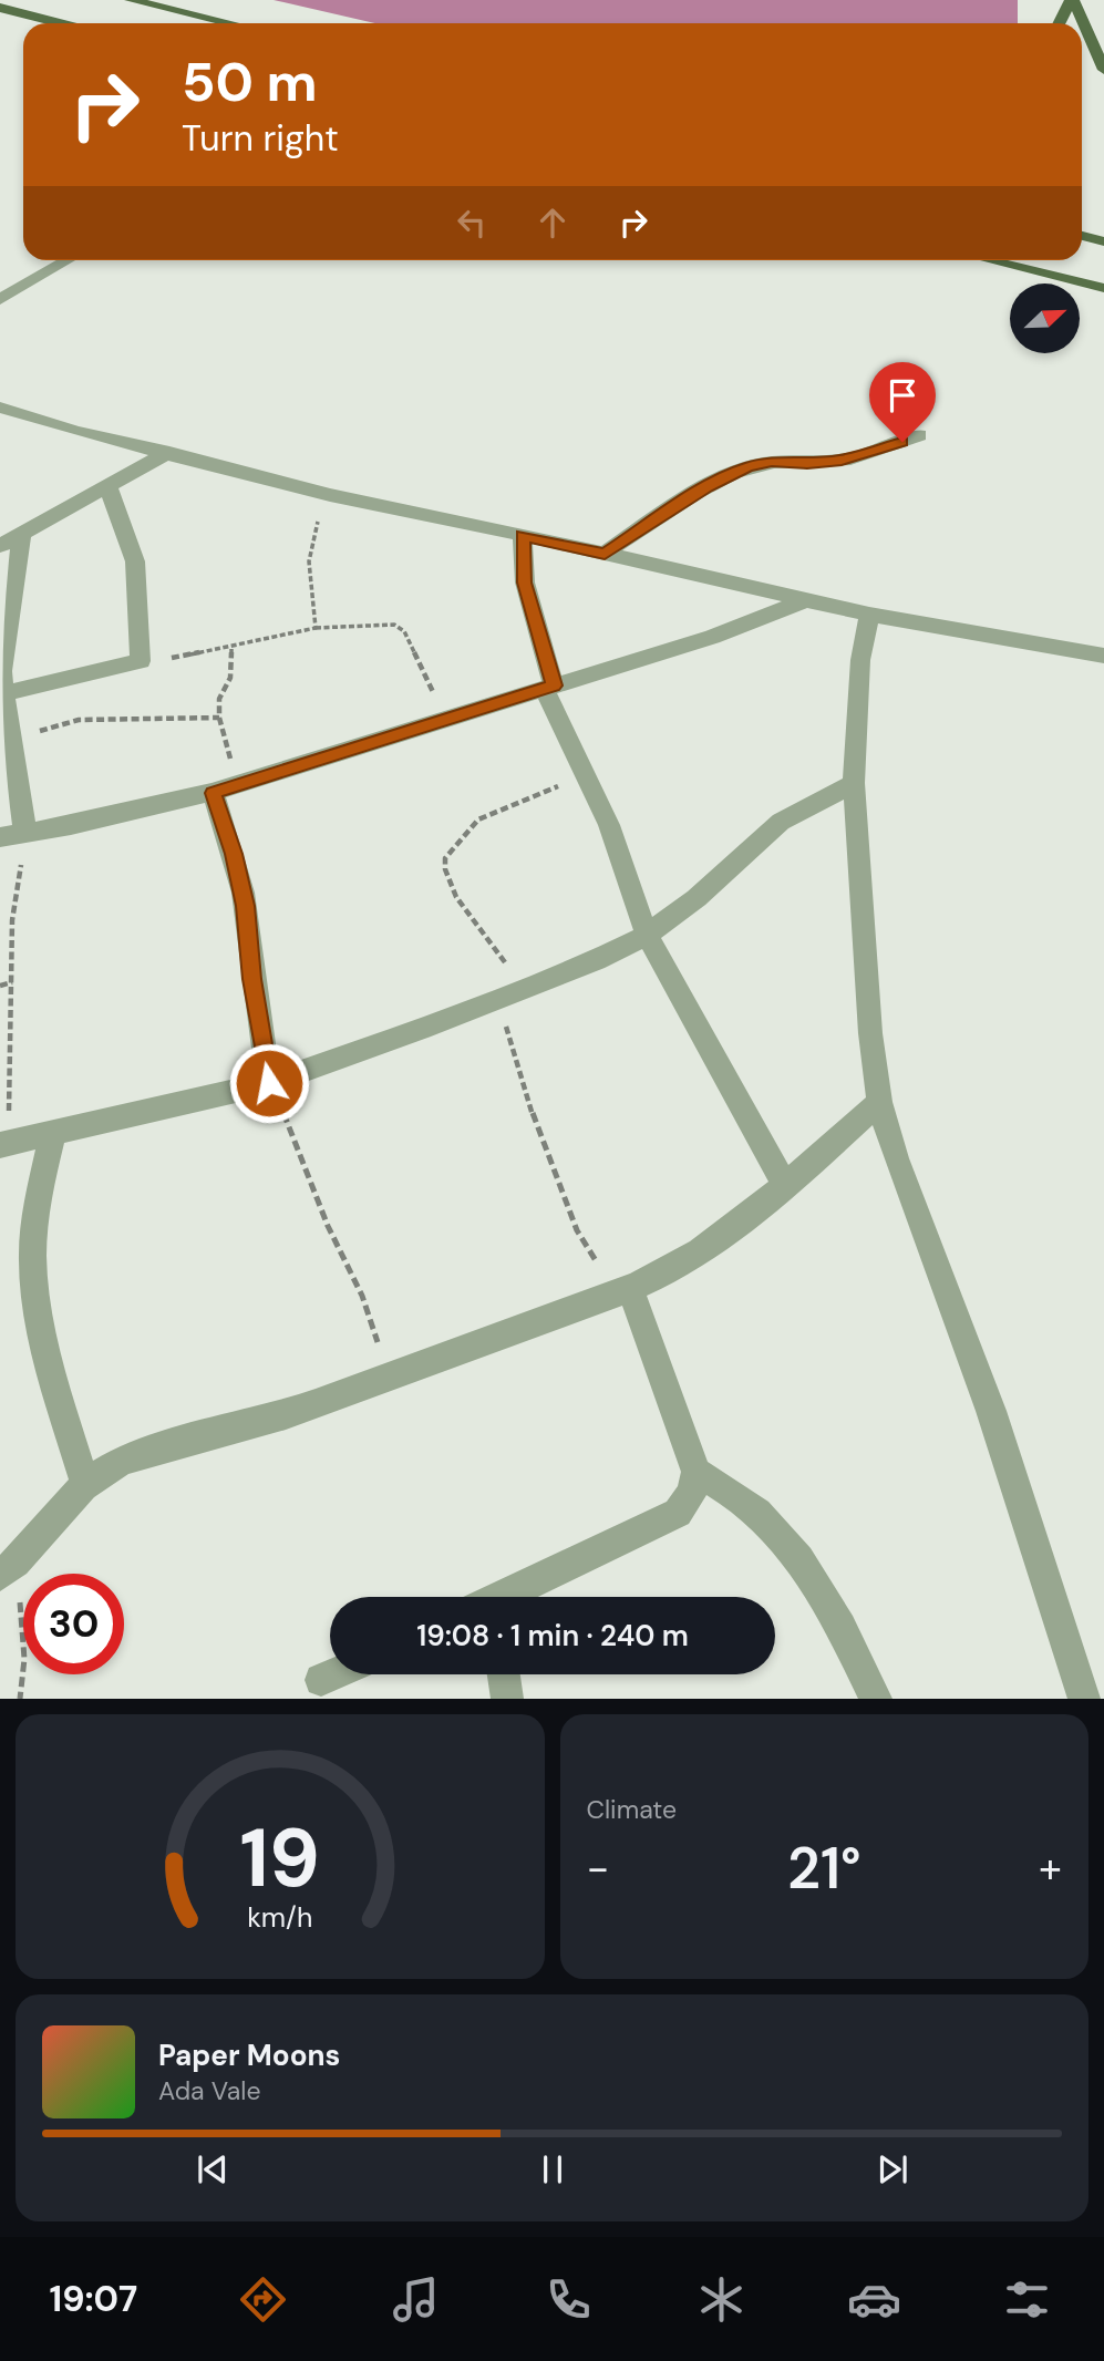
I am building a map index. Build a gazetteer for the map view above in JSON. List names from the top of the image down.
{
  "north": "top right",
  "page": {
    "turn": ["50 m", "Turn right"],
    "limit": "30",
    "trip": "19:08 · 1 min · 240 m",
    "tile": "Climate",
    "heat": ["−", "21°", "+"],
    "song": ["Paper Moons", "Ada Vale"],
    "tabs": "19:07",
    "gauge": ["19", "km/h"]
  }
}
